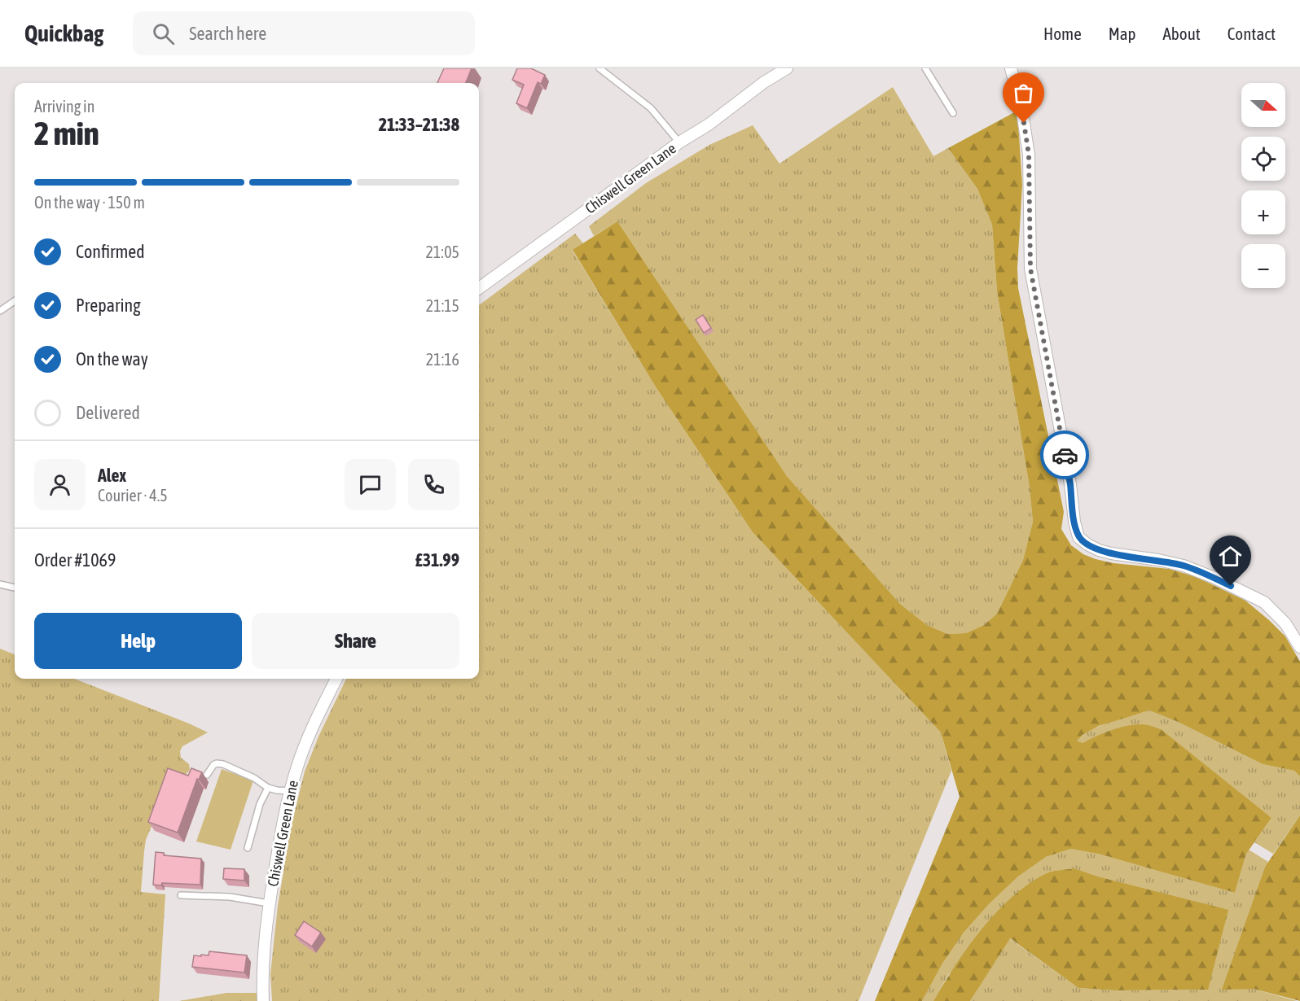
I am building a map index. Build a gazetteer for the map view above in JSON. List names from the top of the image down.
{
  "streets": {
    "street": ["Chiswell Green Lane"]
  },
  "north": "right",
  "page": {
    "header": "Quickbag",
    "search": "Search here",
    "nav": [
      "Home",
      "Map",
      "About",
      "Contact"
    ],
    "map_buttons": ["+", "−"],
    "heading": ["2 min", "Arriving in", "21:33–21:38"],
    "panel": [
      "Alex",
      "Courier · 4.5",
      "Order #1069",
      "£31.99"
    ],
    "bar": "On the way · 150 m",
    "list": [
      ["Confirmed", "21:05"],
      ["Preparing", "21:15"],
      ["On the way", "21:16"],
      "Delivered"
    ],
    "buttons": ["Help", "Share"]
  }
}
